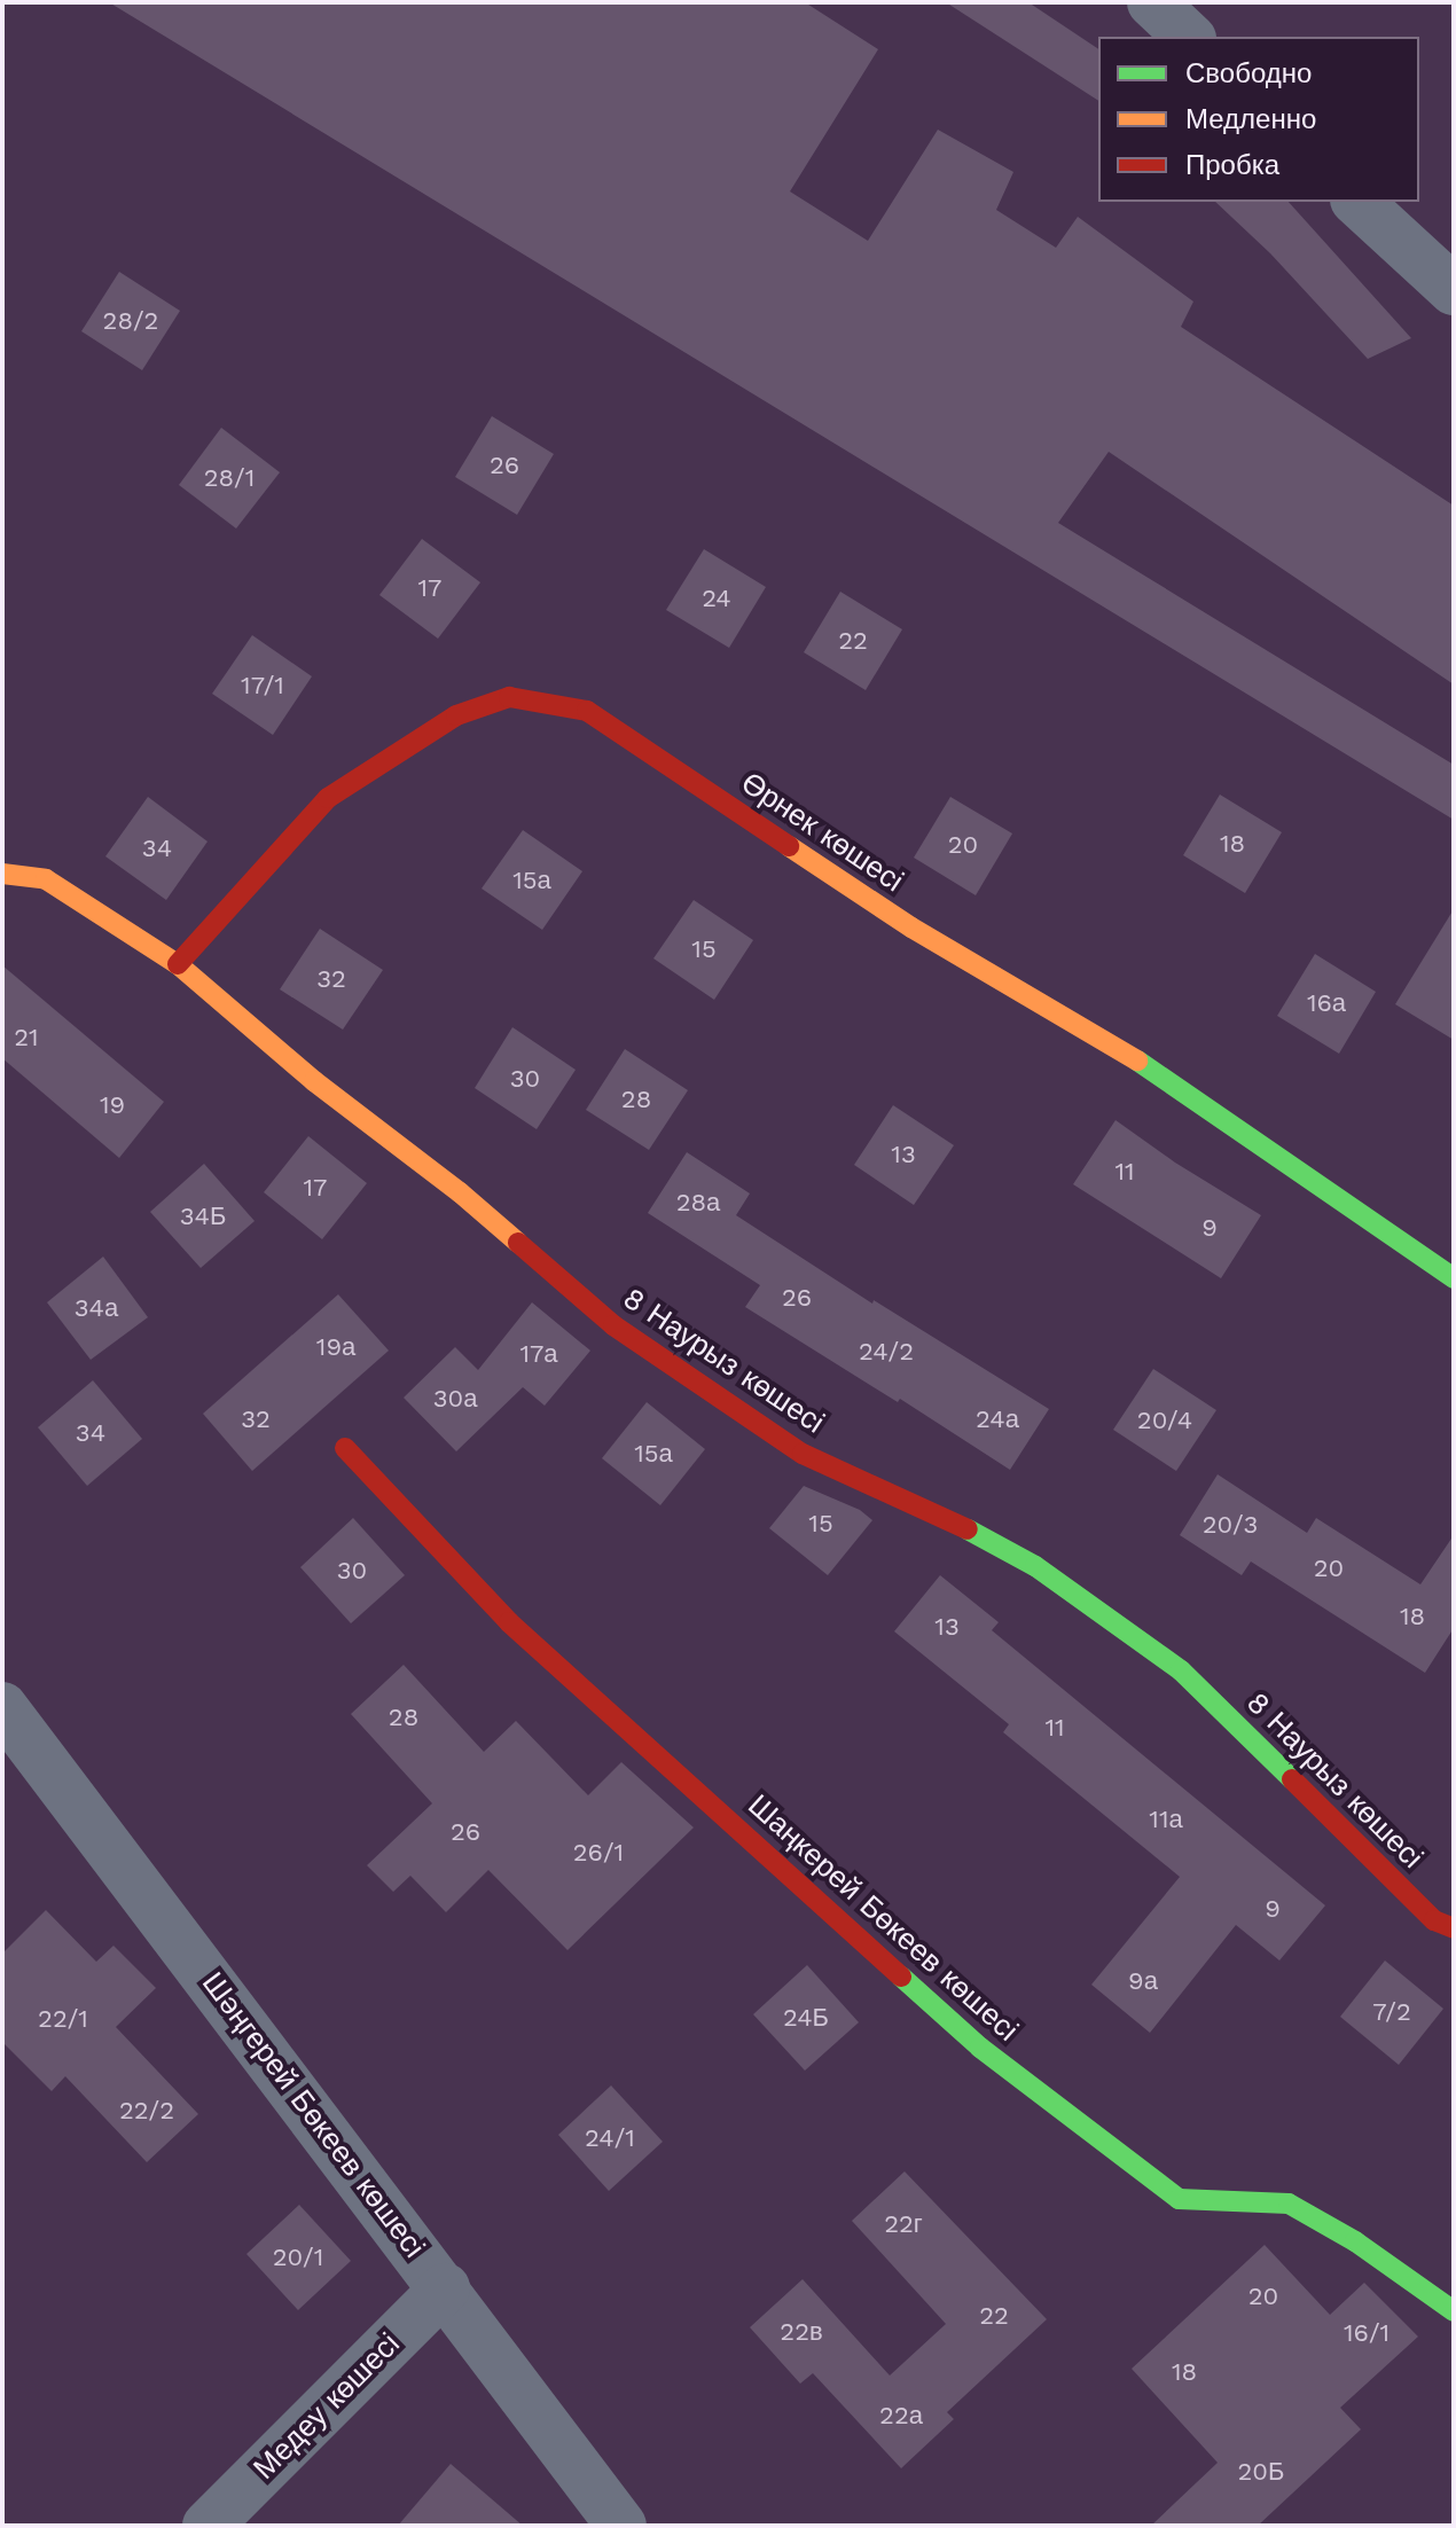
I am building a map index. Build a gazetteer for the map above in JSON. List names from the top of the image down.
{
  "streets": {
    "street": [
      "Өрнек көшесі",
      "8 Наурыз көшесі",
      "Шаңкерей Бөкеев көшесі",
      "Шәңгерей Бөкеев көшесі",
      "Медеу көшесі"
    ]
  },
  "crossings": [
    ["Өрнек көшесі", "8 Наурыз көшесі"],
    ["Шәңгерей Бөкеев көшесі", "Медеу көшесі"]
  ],
  "house_numbers": [
    "28/2",
    "26",
    "28/1",
    "17",
    "24",
    "22",
    "17/1",
    "18",
    "20",
    "34",
    "15а",
    "15",
    "32",
    "16а",
    "21",
    "30",
    "28",
    "19",
    "13",
    "11",
    "17",
    "28а",
    "34Б",
    "9",
    "26",
    "34а",
    "19а",
    "24/2",
    "17а",
    "30а",
    "32",
    "24а",
    "20/4",
    "34",
    "15а",
    "15",
    "20/3",
    "20",
    "30",
    "18",
    "13",
    "28",
    "11",
    "11а",
    "26",
    "26/1",
    "9",
    "9а",
    "7/2",
    "24Б",
    "22/1",
    "22/2",
    "24/1",
    "22г",
    "20/1",
    "20",
    "22",
    "22в",
    "16/1",
    "18",
    "22а",
    "20Б"
  ],
  "legend": ["Свободно", "Медленно", "Пробка"]
}
